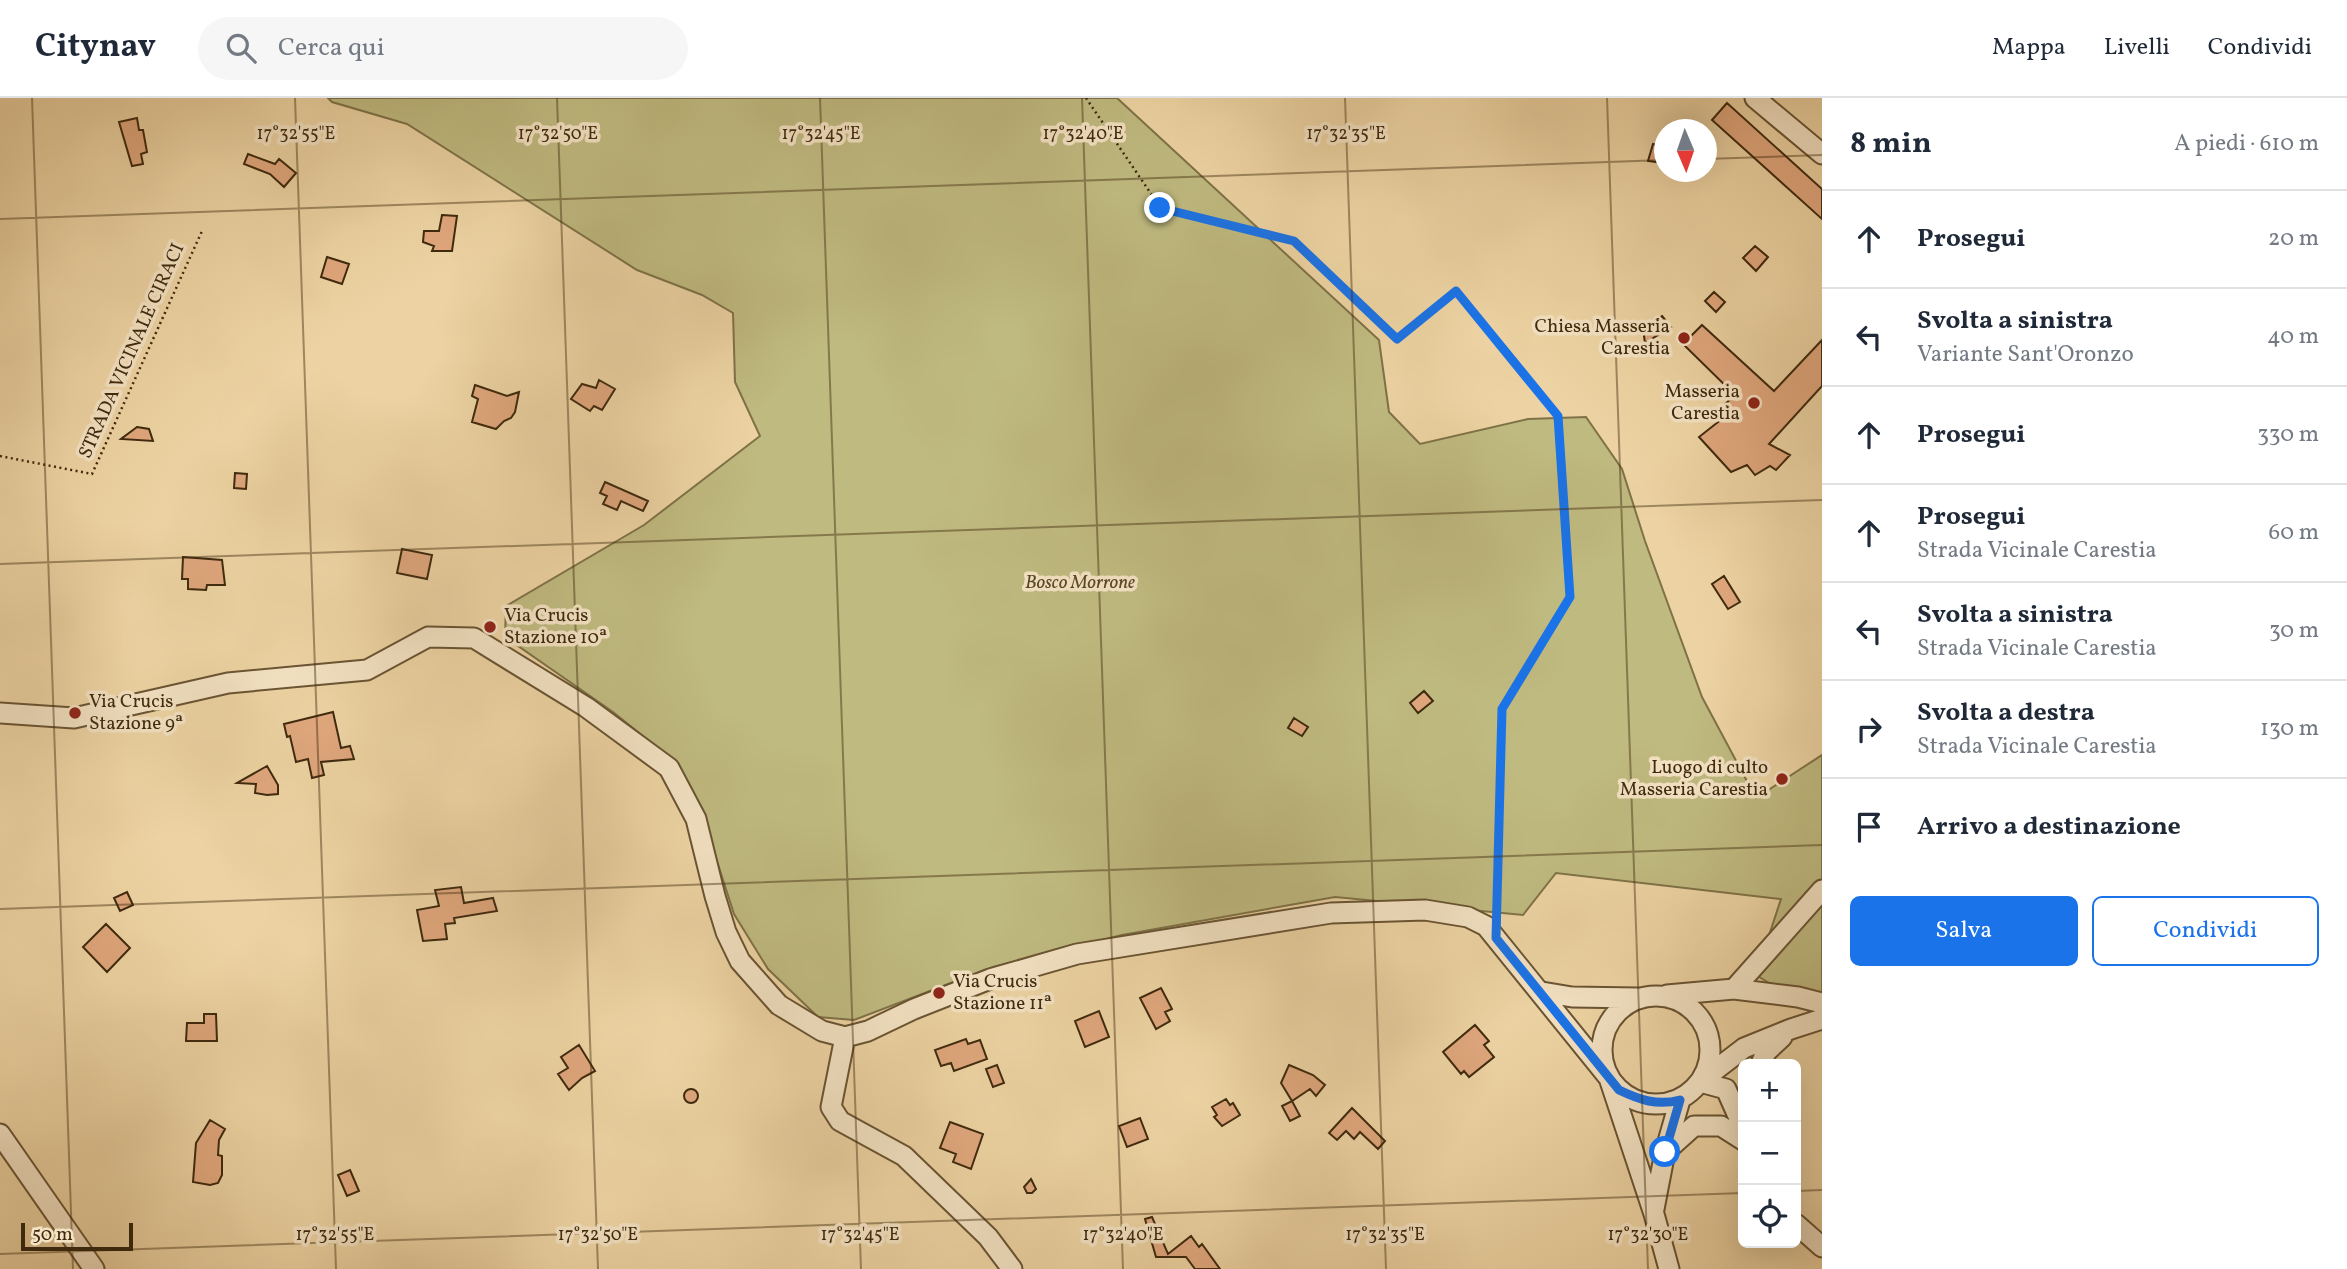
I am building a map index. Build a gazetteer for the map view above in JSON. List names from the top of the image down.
{
  "streets": {
    "path": ["STRADA VICINALE CIRACI"]
  },
  "parks": ["Bosco Morrone"],
  "places": [
    "Chiesa Masseria Carestia",
    "Masseria Carestia",
    "Via Crucis Stazione 10ª",
    "Via Crucis Stazione 9ª",
    "Luogo di culto Masseria Carestia",
    "Via Crucis Stazione 11ª"
  ],
  "scale_bar": "50 m",
  "north": "bottom",
  "page": {
    "header": "Citynav",
    "search": "Cerca qui",
    "nav": ["Mappa", "Livelli", "Condividi"],
    "heading": ["8 min", "A piedi · 610 m"],
    "list": [
      ["Prosegui", "20 m"],
      ["Svolta a sinistra", "Variante Sant'Oronzo", "40 m"],
      ["Prosegui", "330 m"],
      ["Prosegui", "Strada Vicinale Carestia", "60 m"],
      ["Svolta a sinistra", "Strada Vicinale Carestia", "30 m"],
      ["Svolta a destra", "Strada Vicinale Carestia", "130 m"],
      "Arrivo a destinazione"
    ],
    "buttons": ["Salva", "Condividi"],
    "map_buttons": ["+", "−"],
    "scale": "50 m"
  },
  "coordinates": [
    "17°32'55\"E",
    "17°32'50\"E",
    "17°32'45\"E",
    "17°32'40\"E",
    "17°32'35\"E",
    "17°32'30\"E"
  ]
}
